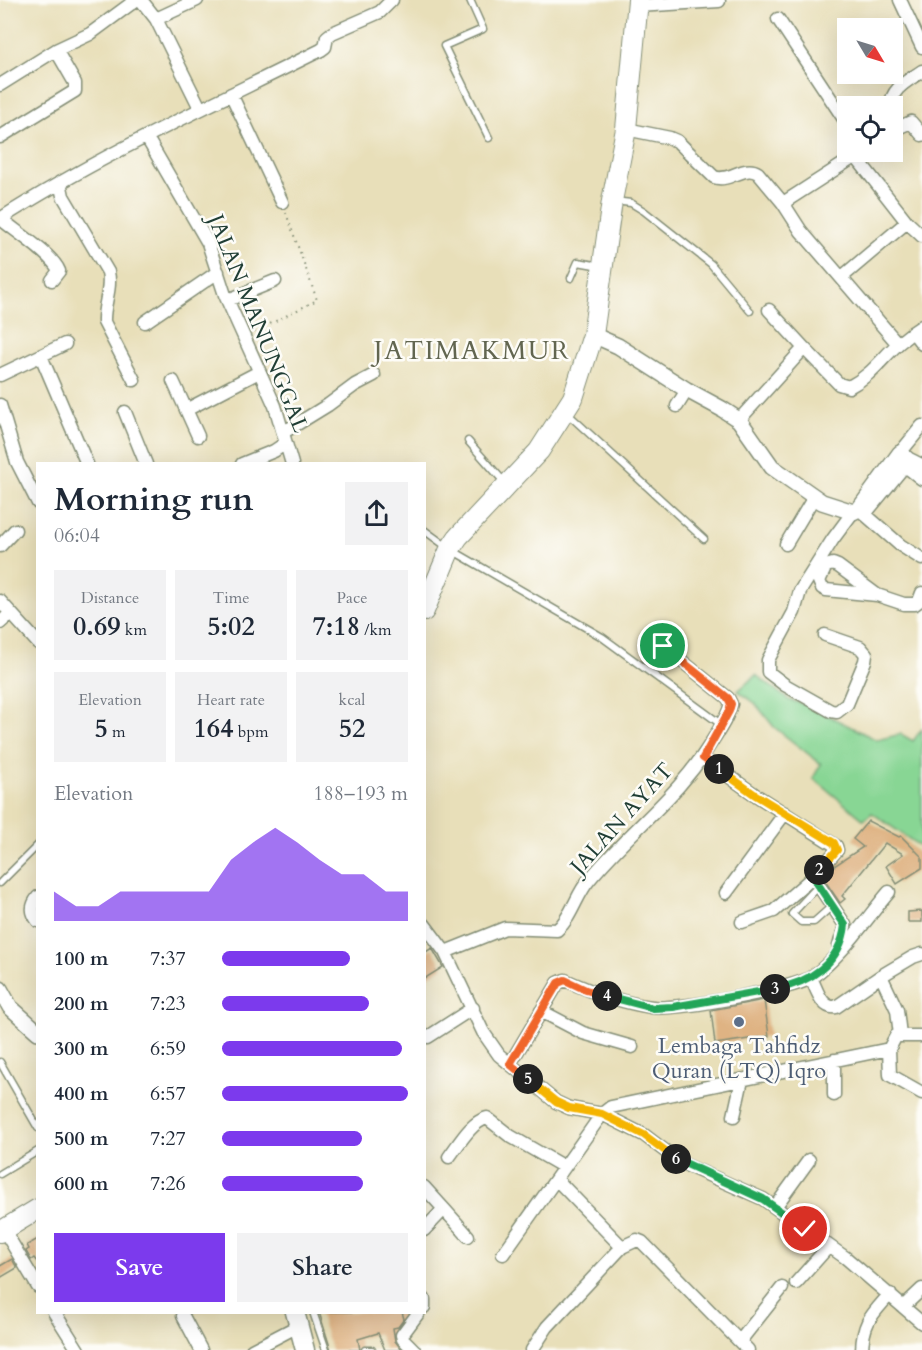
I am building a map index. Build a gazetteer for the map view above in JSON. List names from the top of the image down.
{
  "streets": {
    "street": ["JALAN MANUNGGAL", "JALAN AYAT"]
  },
  "districts": ["JATIMAKMUR"],
  "places": ["Lembaga Tahfidz Quran (LTQ) Iqro"],
  "north": "bottom right",
  "page": {
    "heading": ["Morning run", "06:04"],
    "stats": [
      ["Distance", "0.69 km"],
      ["Time", "5:02"],
      ["Pace", "7:18 /km"],
      ["Elevation", "5 m"],
      ["Heart rate", "164 bpm"],
      ["kcal", "52"]
    ],
    "pins": [
      "1",
      "2",
      "3",
      "4",
      "5",
      "6"
    ],
    "chart": ["Elevation", "188–193 m"],
    "list": [
      {
        "name": "100 m",
        "note": "7:37"
      },
      {
        "name": "200 m",
        "note": "7:23"
      },
      {
        "name": "300 m",
        "note": "6:59"
      },
      {
        "name": "400 m",
        "note": "6:57"
      },
      {
        "name": "500 m",
        "note": "7:27"
      },
      {
        "name": "600 m",
        "note": "7:26"
      }
    ],
    "buttons": ["Save", "Share"]
  }
}
